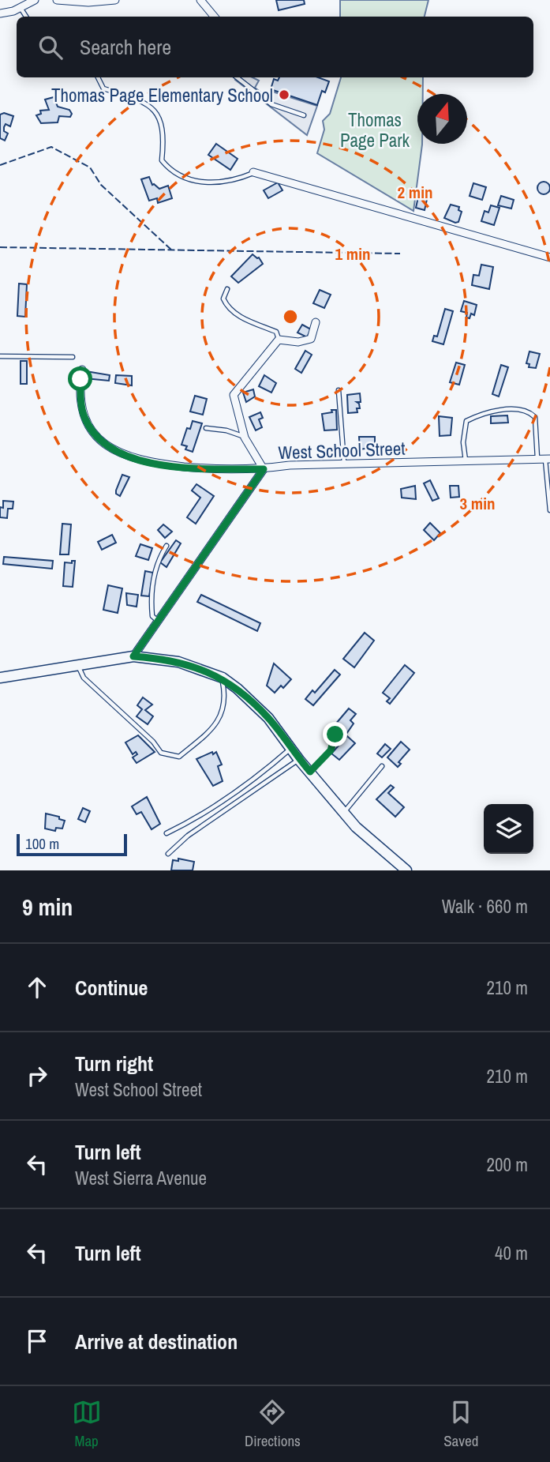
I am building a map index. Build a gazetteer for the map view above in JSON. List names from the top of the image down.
{
  "streets": {
    "street": ["West School Street"]
  },
  "parks": ["Thomas Page Park"],
  "places": ["Thomas Page Elementary School"],
  "scale_bar": "100 m",
  "north": "top",
  "page": {
    "search": "Search here",
    "scale": "100 m",
    "heading": ["9 min", "Walk · 660 m"],
    "list": [
      ["Continue", "210 m"],
      ["Turn right", "West School Street", "210 m"],
      ["Turn left", "West Sierra Avenue", "200 m"],
      ["Turn left", "40 m"],
      "Arrive at destination"
    ],
    "nav": ["Map", "Directions", "Saved"]
  },
  "rings": ["2 min", "1 min", "3 min"]
}
